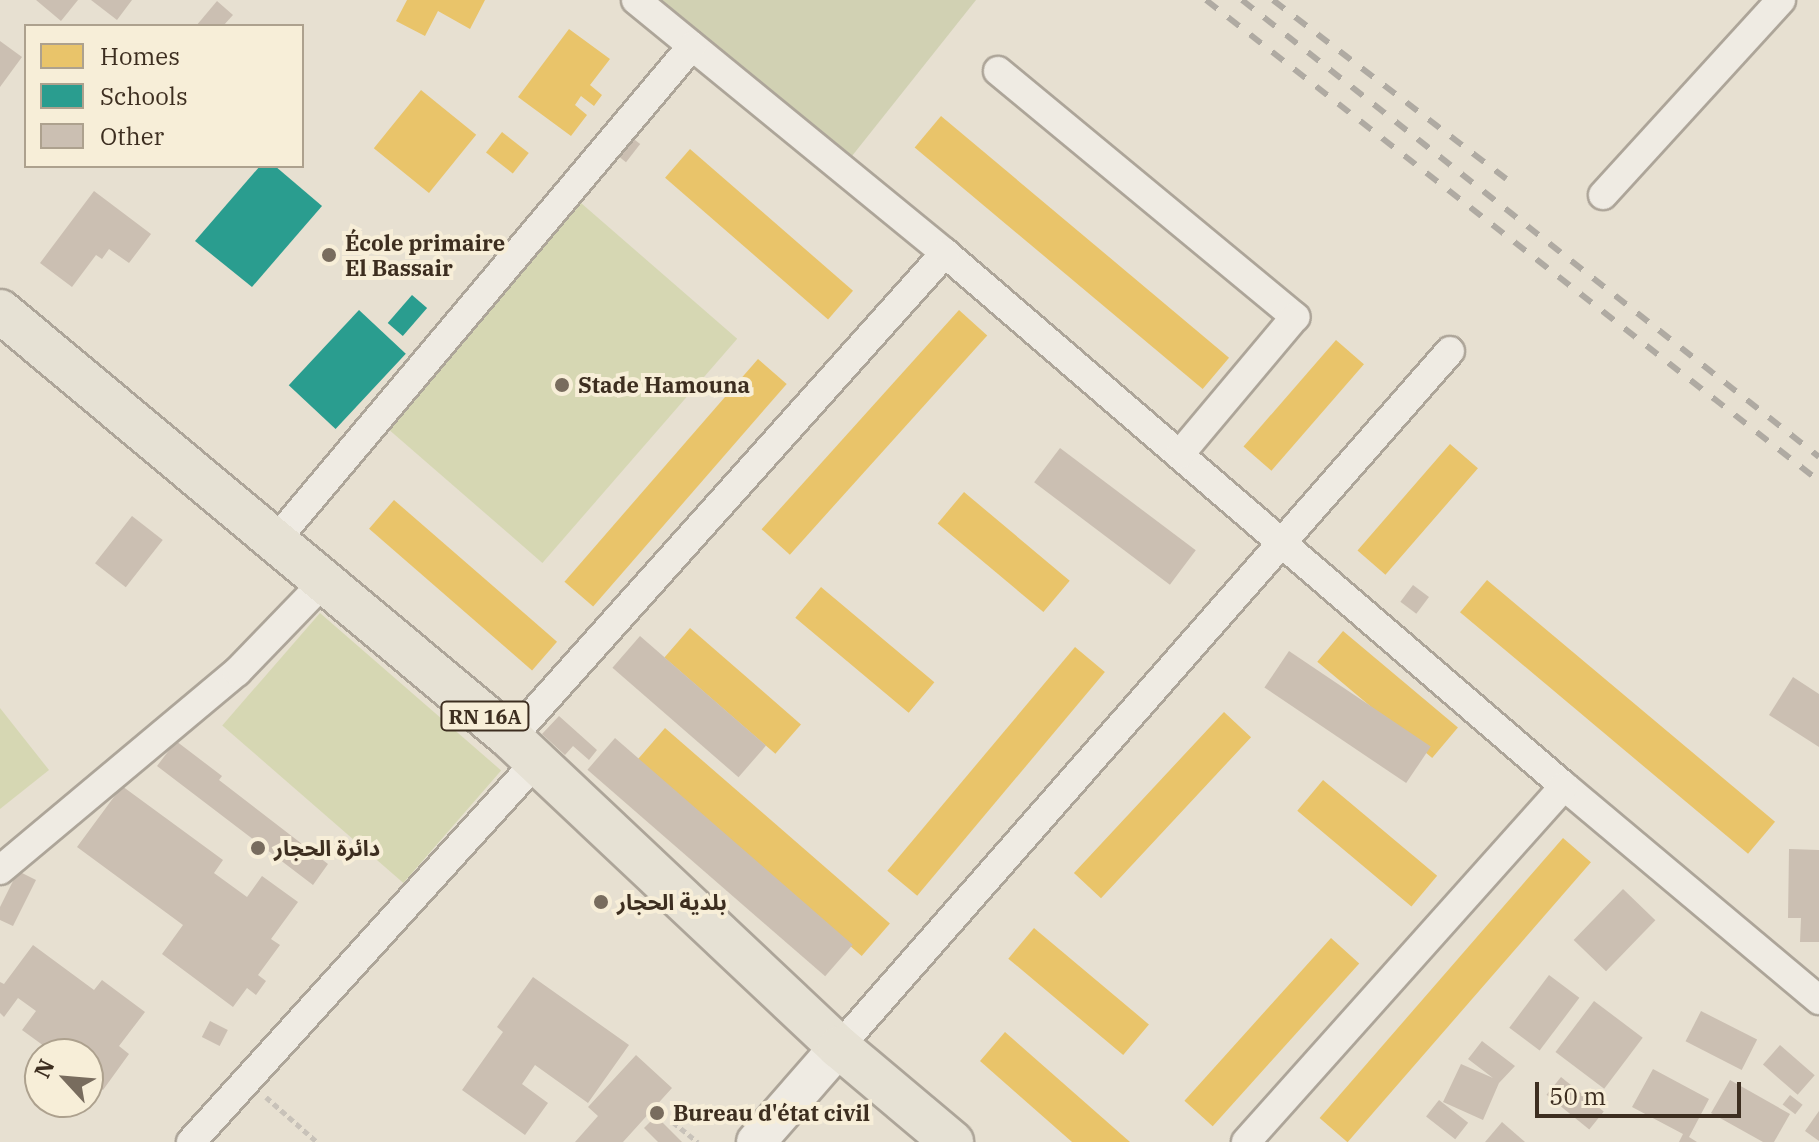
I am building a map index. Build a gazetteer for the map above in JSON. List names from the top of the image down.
{
  "streets": {
    "main road": ["RN 16A"]
  },
  "places": [
    "École primaire El Bassair",
    "Stade Hamouna",
    "دائرة الحجار",
    "بلدية الحجار",
    "Bureau d'état civil"
  ],
  "legend": ["Homes", "Schools", "Other"],
  "scale_bar": "50 m",
  "north": "top left"
}
